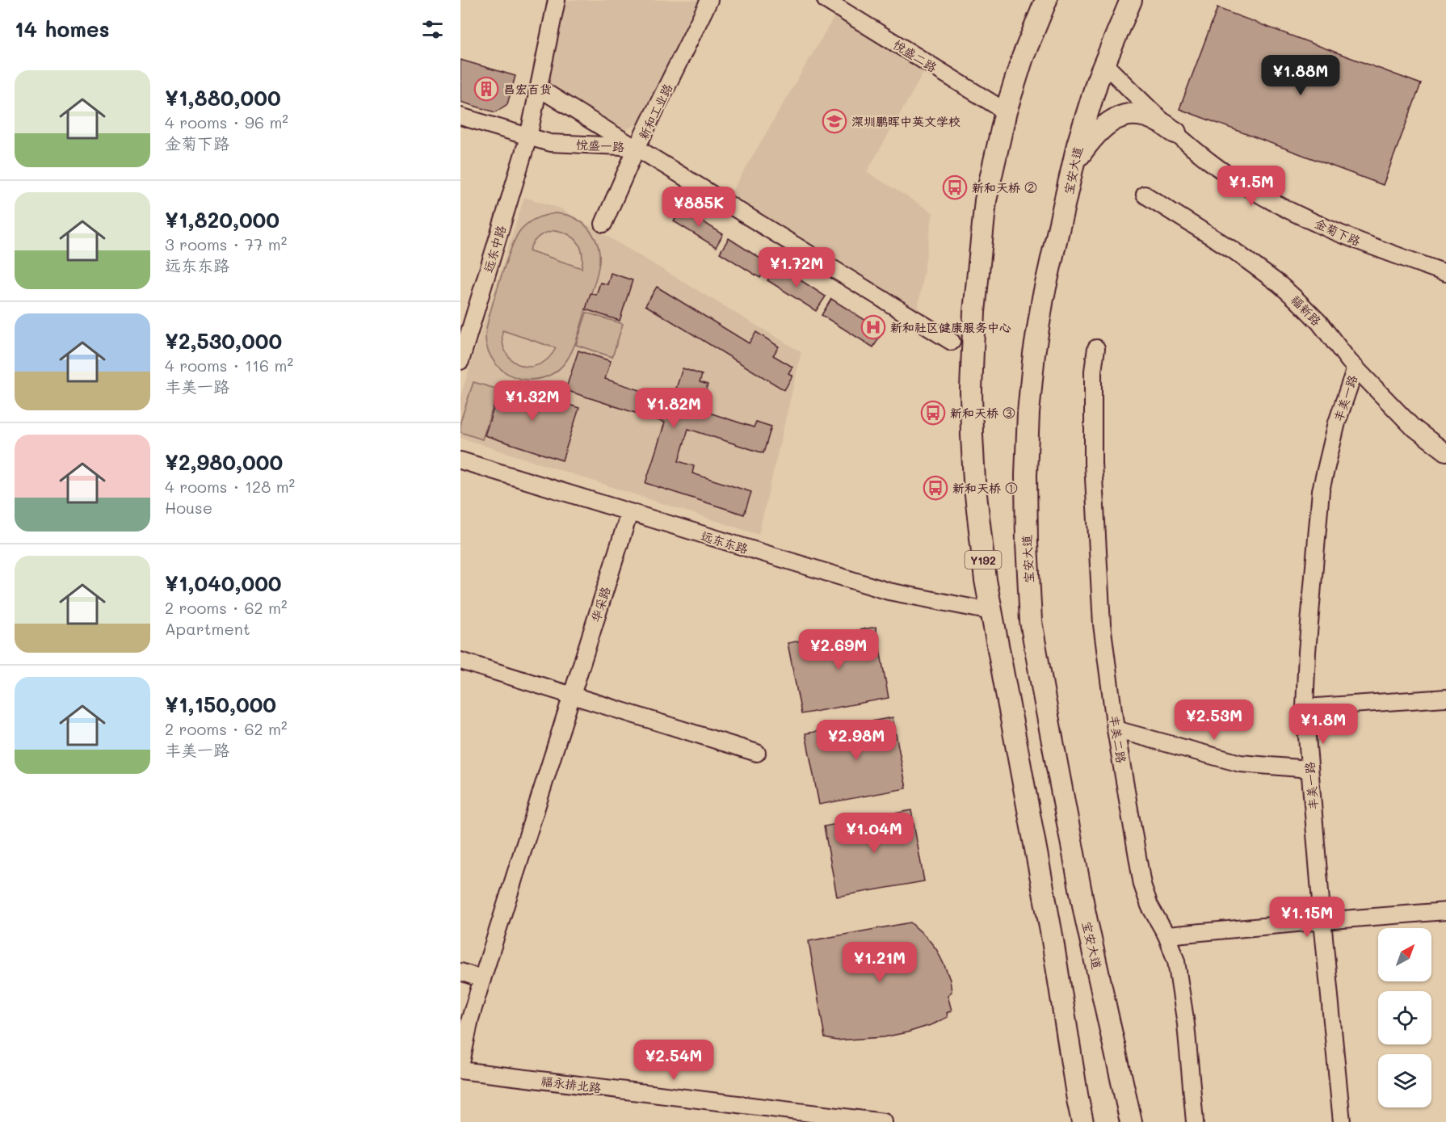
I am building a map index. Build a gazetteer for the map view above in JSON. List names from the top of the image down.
{
  "streets": {
    "main road": ["宝安大道", "Y192"],
    "street": [
      "悦盛二路",
      "新和工业路",
      "悦盛一路",
      "金菊下路",
      "远东中路",
      "福新路",
      "丰美一路",
      "远东东路",
      "华采路",
      "丰美二路",
      "福永排北路"
    ]
  },
  "crossings": [
    ["悦盛二路", "Y192"],
    ["新和工业路", "悦盛一路"],
    ["悦盛一路", "远东中路"],
    ["宝安大道", "金菊下路"],
    ["福新路", "丰美一路"],
    ["远东东路", "Y192"],
    ["远东东路", "华采路"],
    ["华采路", "福永排北路"]
  ],
  "places": {
    "building": ["昌宏百货"],
    "school or university": ["深圳鹏晖中英文学校"],
    "bus stop": ["新和天桥 ②", "新和天桥 ③", "新和天桥 ①"],
    "hospital": ["新和社区健康服务中心"]
  },
  "north": "top right",
  "page": {
    "heading": "14 homes",
    "price": [
      "¥1.88M",
      "¥1.5M",
      "¥885K",
      "¥1.72M",
      "¥1.32M",
      "¥1.82M",
      "¥2.69M",
      "¥2.53M",
      "¥1.8M",
      "¥2.98M",
      "¥1.04M",
      "¥1.15M",
      "¥1.21M",
      "¥2.54M"
    ],
    "list": [
      {
        "name": "¥1,880,000",
        "note": "4 rooms · 96 m² · 金菊下路"
      },
      {
        "name": "¥1,820,000",
        "note": "3 rooms · 77 m² · 远东东路"
      },
      {
        "name": "¥2,530,000",
        "note": "4 rooms · 116 m² · 丰美一路"
      },
      {
        "name": "¥2,980,000",
        "note": "4 rooms · 128 m² · House"
      },
      {
        "name": "¥1,040,000",
        "note": "2 rooms · 62 m² · Apartment"
      },
      {
        "name": "¥1,150,000",
        "note": "2 rooms · 62 m² · 丰美一路"
      }
    ]
  }
}
